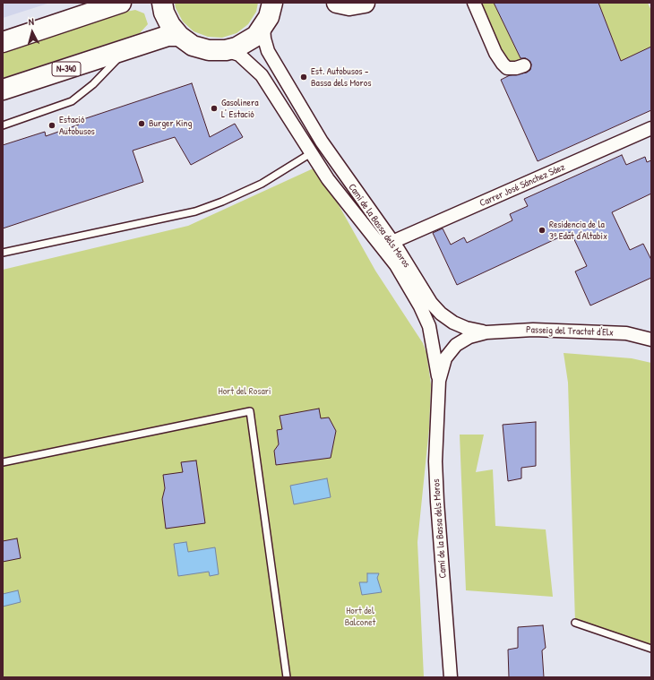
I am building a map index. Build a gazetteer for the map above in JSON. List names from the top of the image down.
{
  "streets": {
    "highway": ["N-340"],
    "street": ["Carrer José Sánchez Sáez", "Camí de la Bassa dels Moros", "Passeig del Tractat d'Elx"]
  },
  "crossings": [
    ["Carrer José Sánchez Sáez", "Camí de la Bassa dels Moros"],
    ["Camí de la Bassa dels Moros", "Passeig del Tractat d'Elx"]
  ],
  "parks": ["Hort del Rosari", "Hort del Balconet"],
  "places": [
    "Est. Autobusos - Bassa dels Moros",
    "Gasolinera L' Estació",
    "Burger King",
    "Estació Autobusos",
    "Residencia de la 3ª Edat d'Altabix"
  ],
  "north": "top"
}
